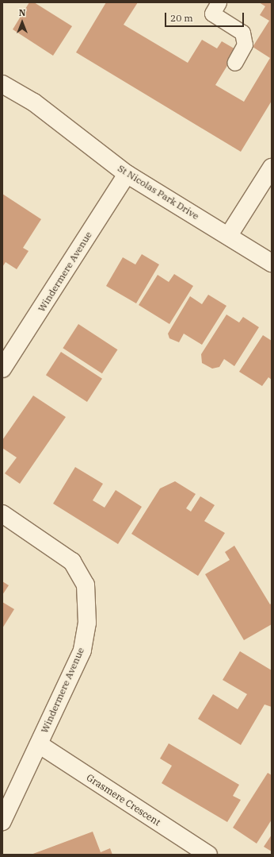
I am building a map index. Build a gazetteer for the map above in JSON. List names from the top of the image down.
{
  "streets": {
    "street": ["St Nicolas Park Drive", "Windermere Avenue", "Grasmere Crescent"]
  },
  "crossings": [
    ["St Nicolas Park Drive", "Windermere Avenue"],
    ["Windermere Avenue", "Grasmere Crescent"]
  ],
  "scale_bar": "20 m",
  "north": "top"
}
